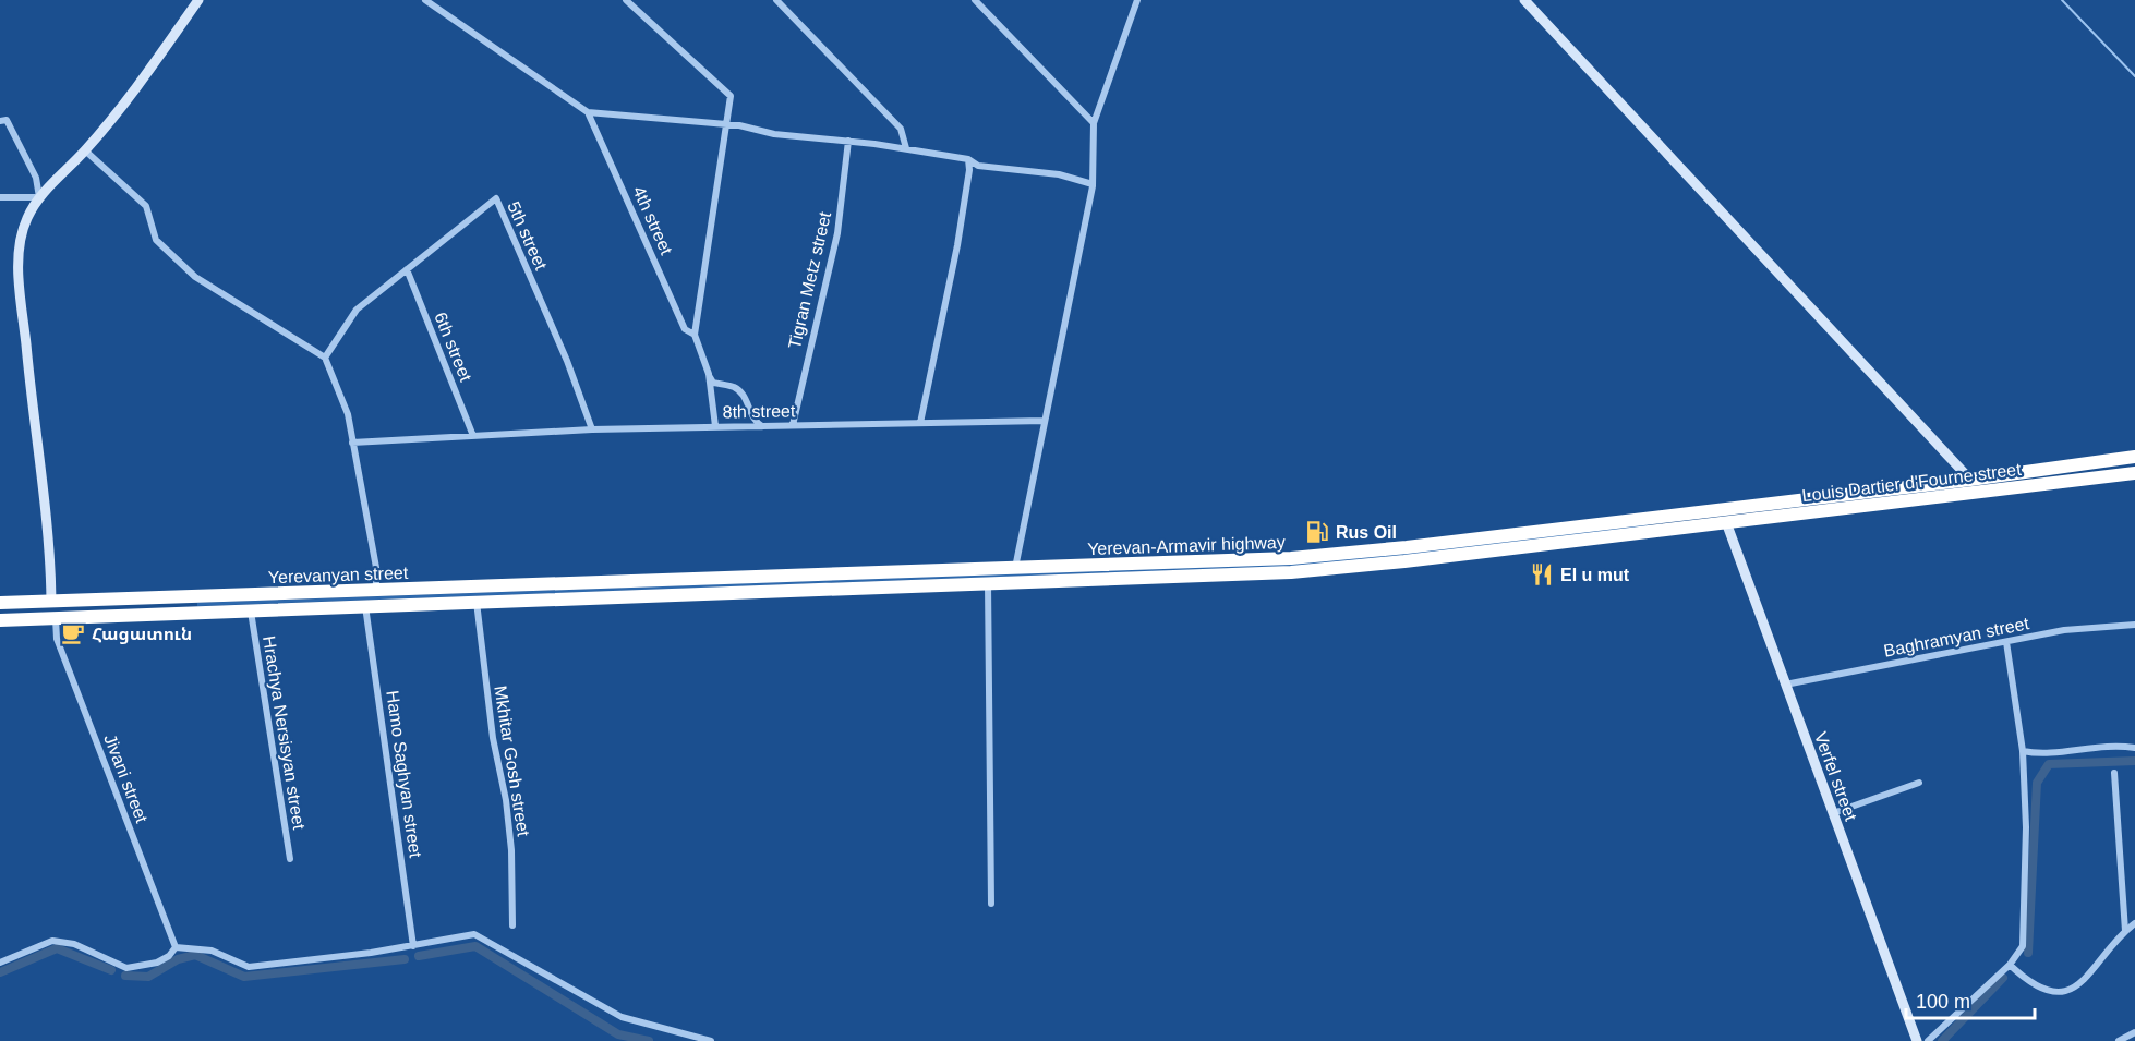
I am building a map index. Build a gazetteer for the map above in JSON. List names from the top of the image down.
{
  "streets": {
    "highway": ["Louis Dartier d'Fourne street", "Yerevan-Armavir highway", "Yerevanyan street"],
    "main road": ["Verfel street"],
    "street": [
      "4th street",
      "5th street",
      "Tigran Metz street",
      "6th street",
      "8th street",
      "Baghramyan street",
      "Hrachya Nersisyan street",
      "Mkhitar Gosh street",
      "Hamo Saghyan street",
      "Jivani street"
    ]
  },
  "crossings": [
    ["5th street", "6th street"],
    ["5th street", "8th street"],
    ["Tigran Metz street", "8th street"],
    ["6th street", "8th street"],
    ["Louis Dartier d'Fourne street", "Yerevan-Armavir highway"],
    ["Louis Dartier d'Fourne street", "Verfel street"],
    ["Yerevan-Armavir highway", "Yerevanyan street"],
    ["Yerevanyan street", "Hrachya Nersisyan street"],
    ["Yerevanyan street", "Mkhitar Gosh street"],
    ["Yerevanyan street", "Hamo Saghyan street"],
    ["Yerevanyan street", "Jivani street"],
    ["Baghramyan street", "Verfel street"]
  ],
  "places": {
    "fuel station": ["Rus Oil"],
    "restaurant": ["El u mut"],
    "cafe": ["Հացատուն"]
  },
  "scale_bar": "100 m"
}
